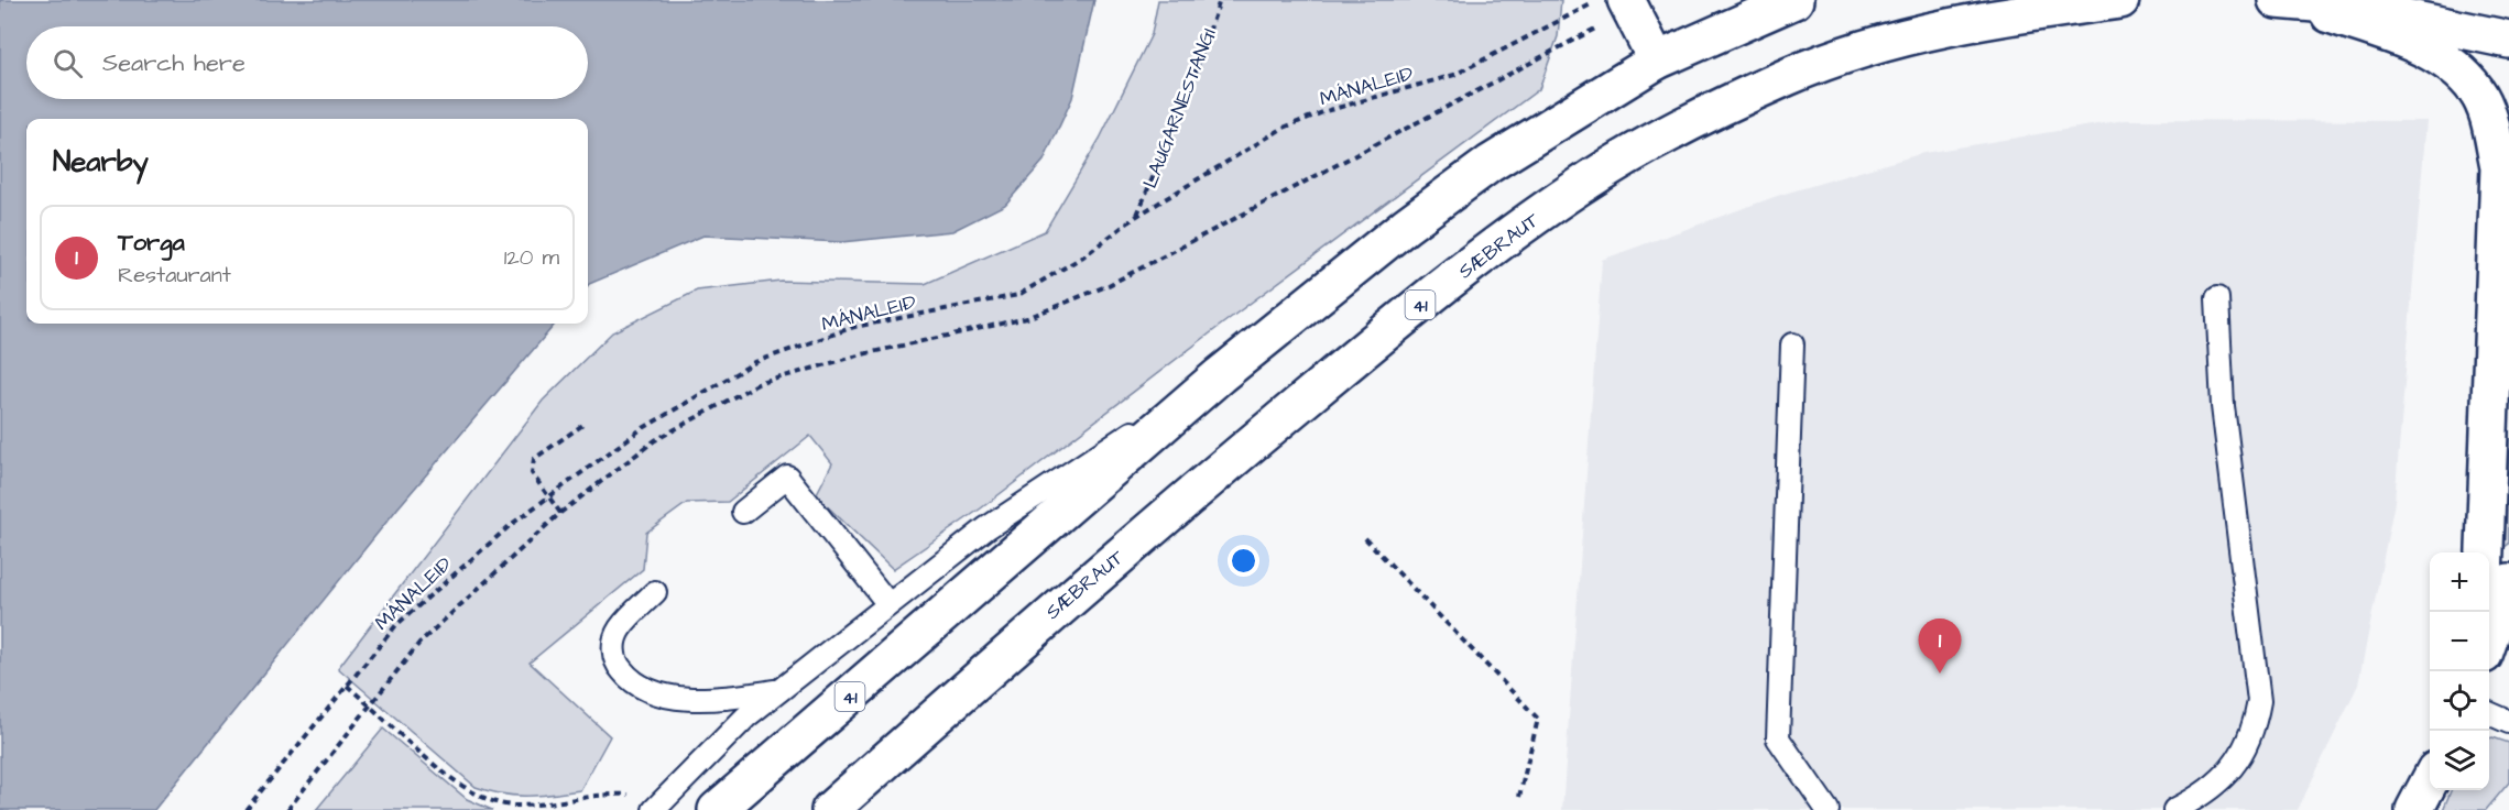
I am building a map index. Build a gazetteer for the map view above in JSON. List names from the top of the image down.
{
  "streets": {
    "main road": ["SÆBRAUT", "41"],
    "path": ["MÁNALEIÐ", "LAUGARNESTANGI"]
  },
  "crossings": [
    ["MÁNALEIÐ", "LAUGARNESTANGI"]
  ],
  "page": {
    "search": "Search here",
    "heading": "Nearby",
    "list": [
      {
        "mark": "1",
        "name": "Torga",
        "note": "Restaurant",
        "value": "120 m"
      }
    ],
    "map_buttons": ["+", "−"],
    "pins": "1"
  }
}
